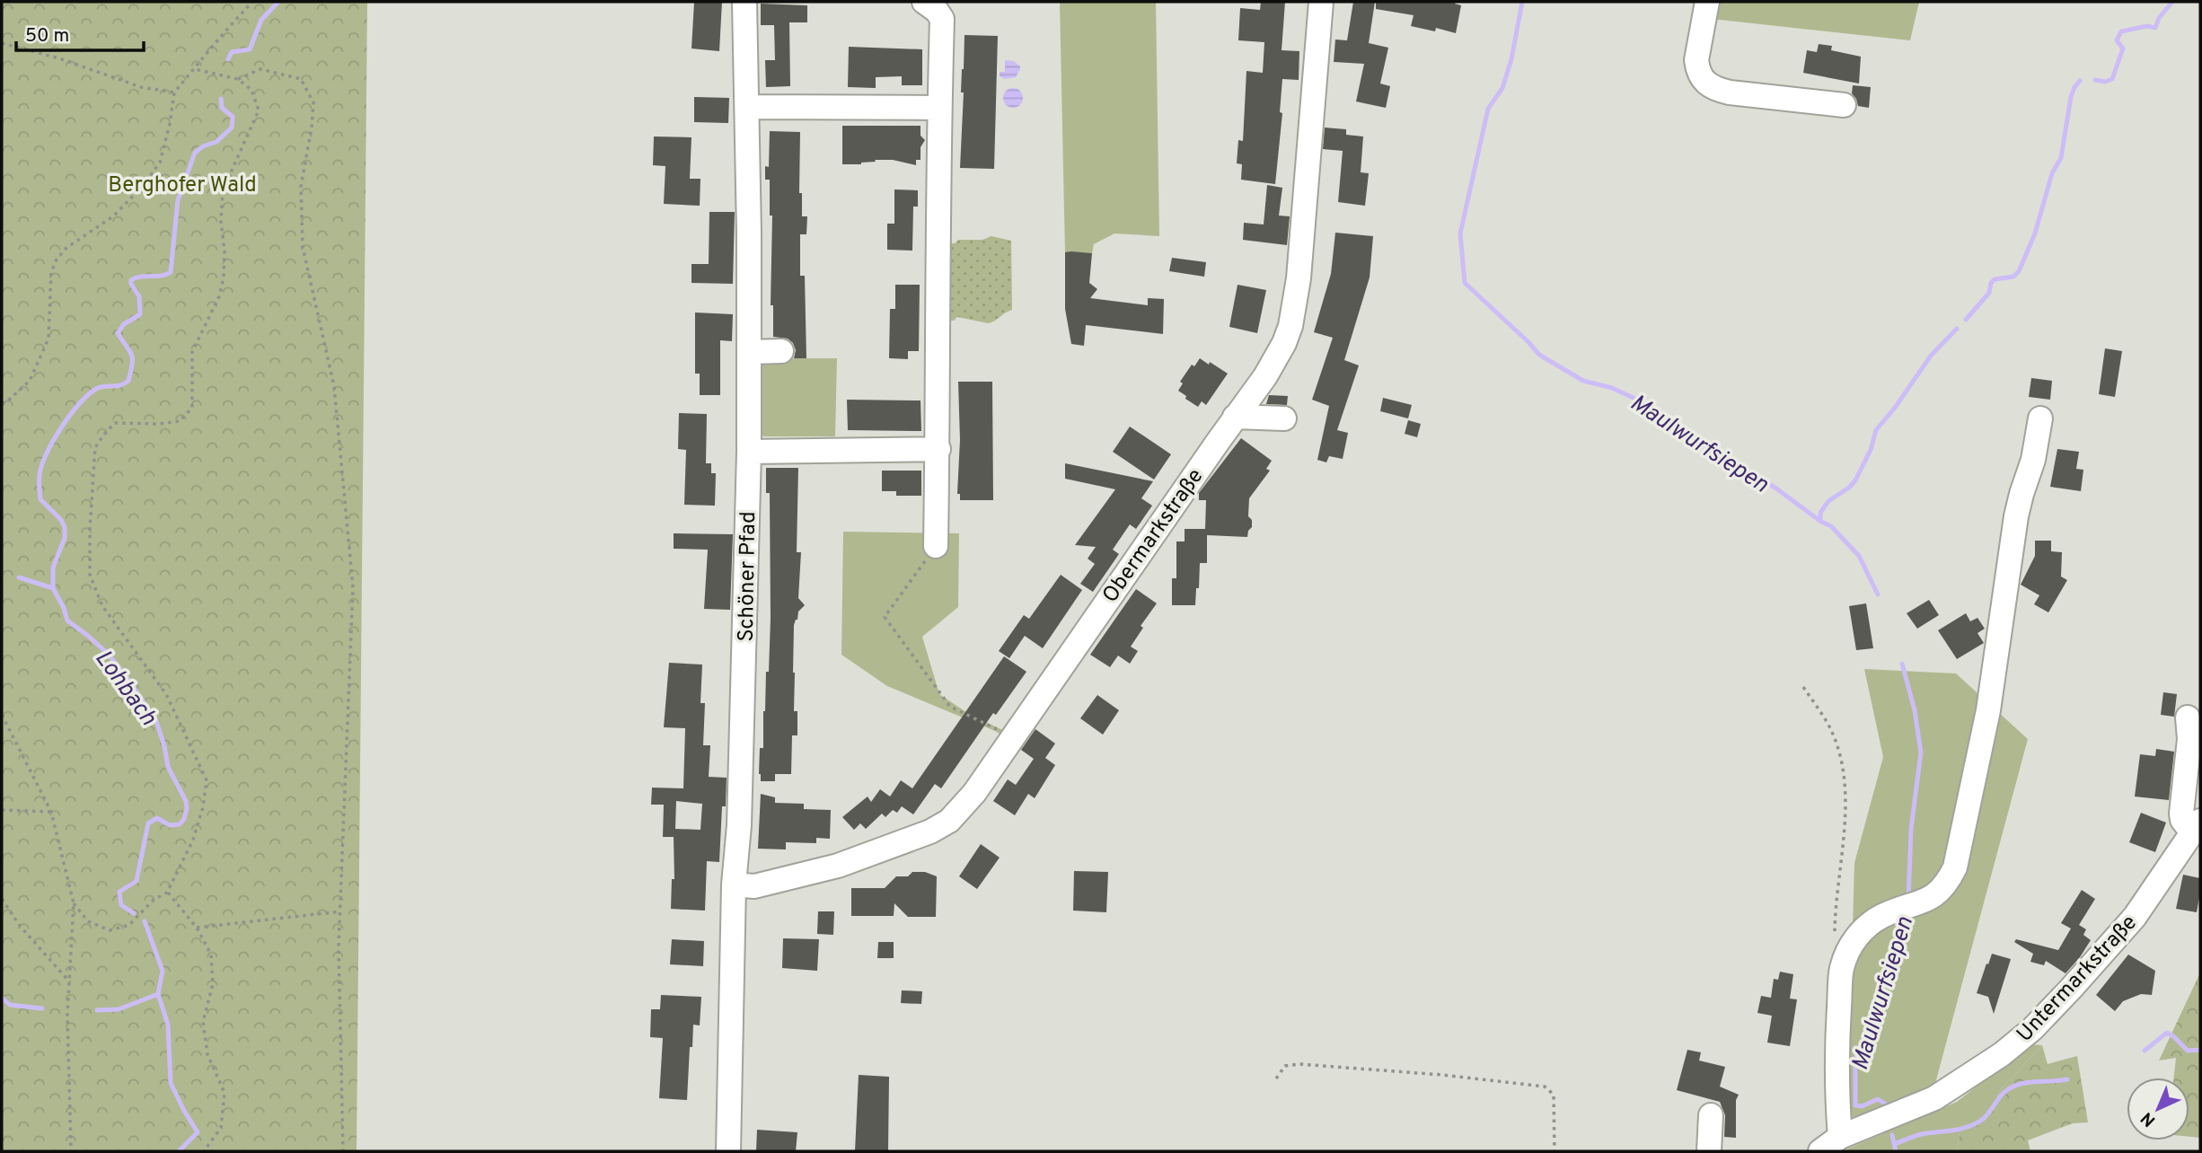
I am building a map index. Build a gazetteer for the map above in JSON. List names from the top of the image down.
{
  "streets": {
    "street": ["Obermarkstraße", "Schöner Pfad", "Untermarkstraße"]
  },
  "crossings": [
    ["Obermarkstraße", "Schöner Pfad"]
  ],
  "water": ["Maulwurfsiepen", "Lohbach"],
  "parks": ["Berghofer Wald"],
  "scale_bar": "50 m",
  "north": "bottom left"
}
